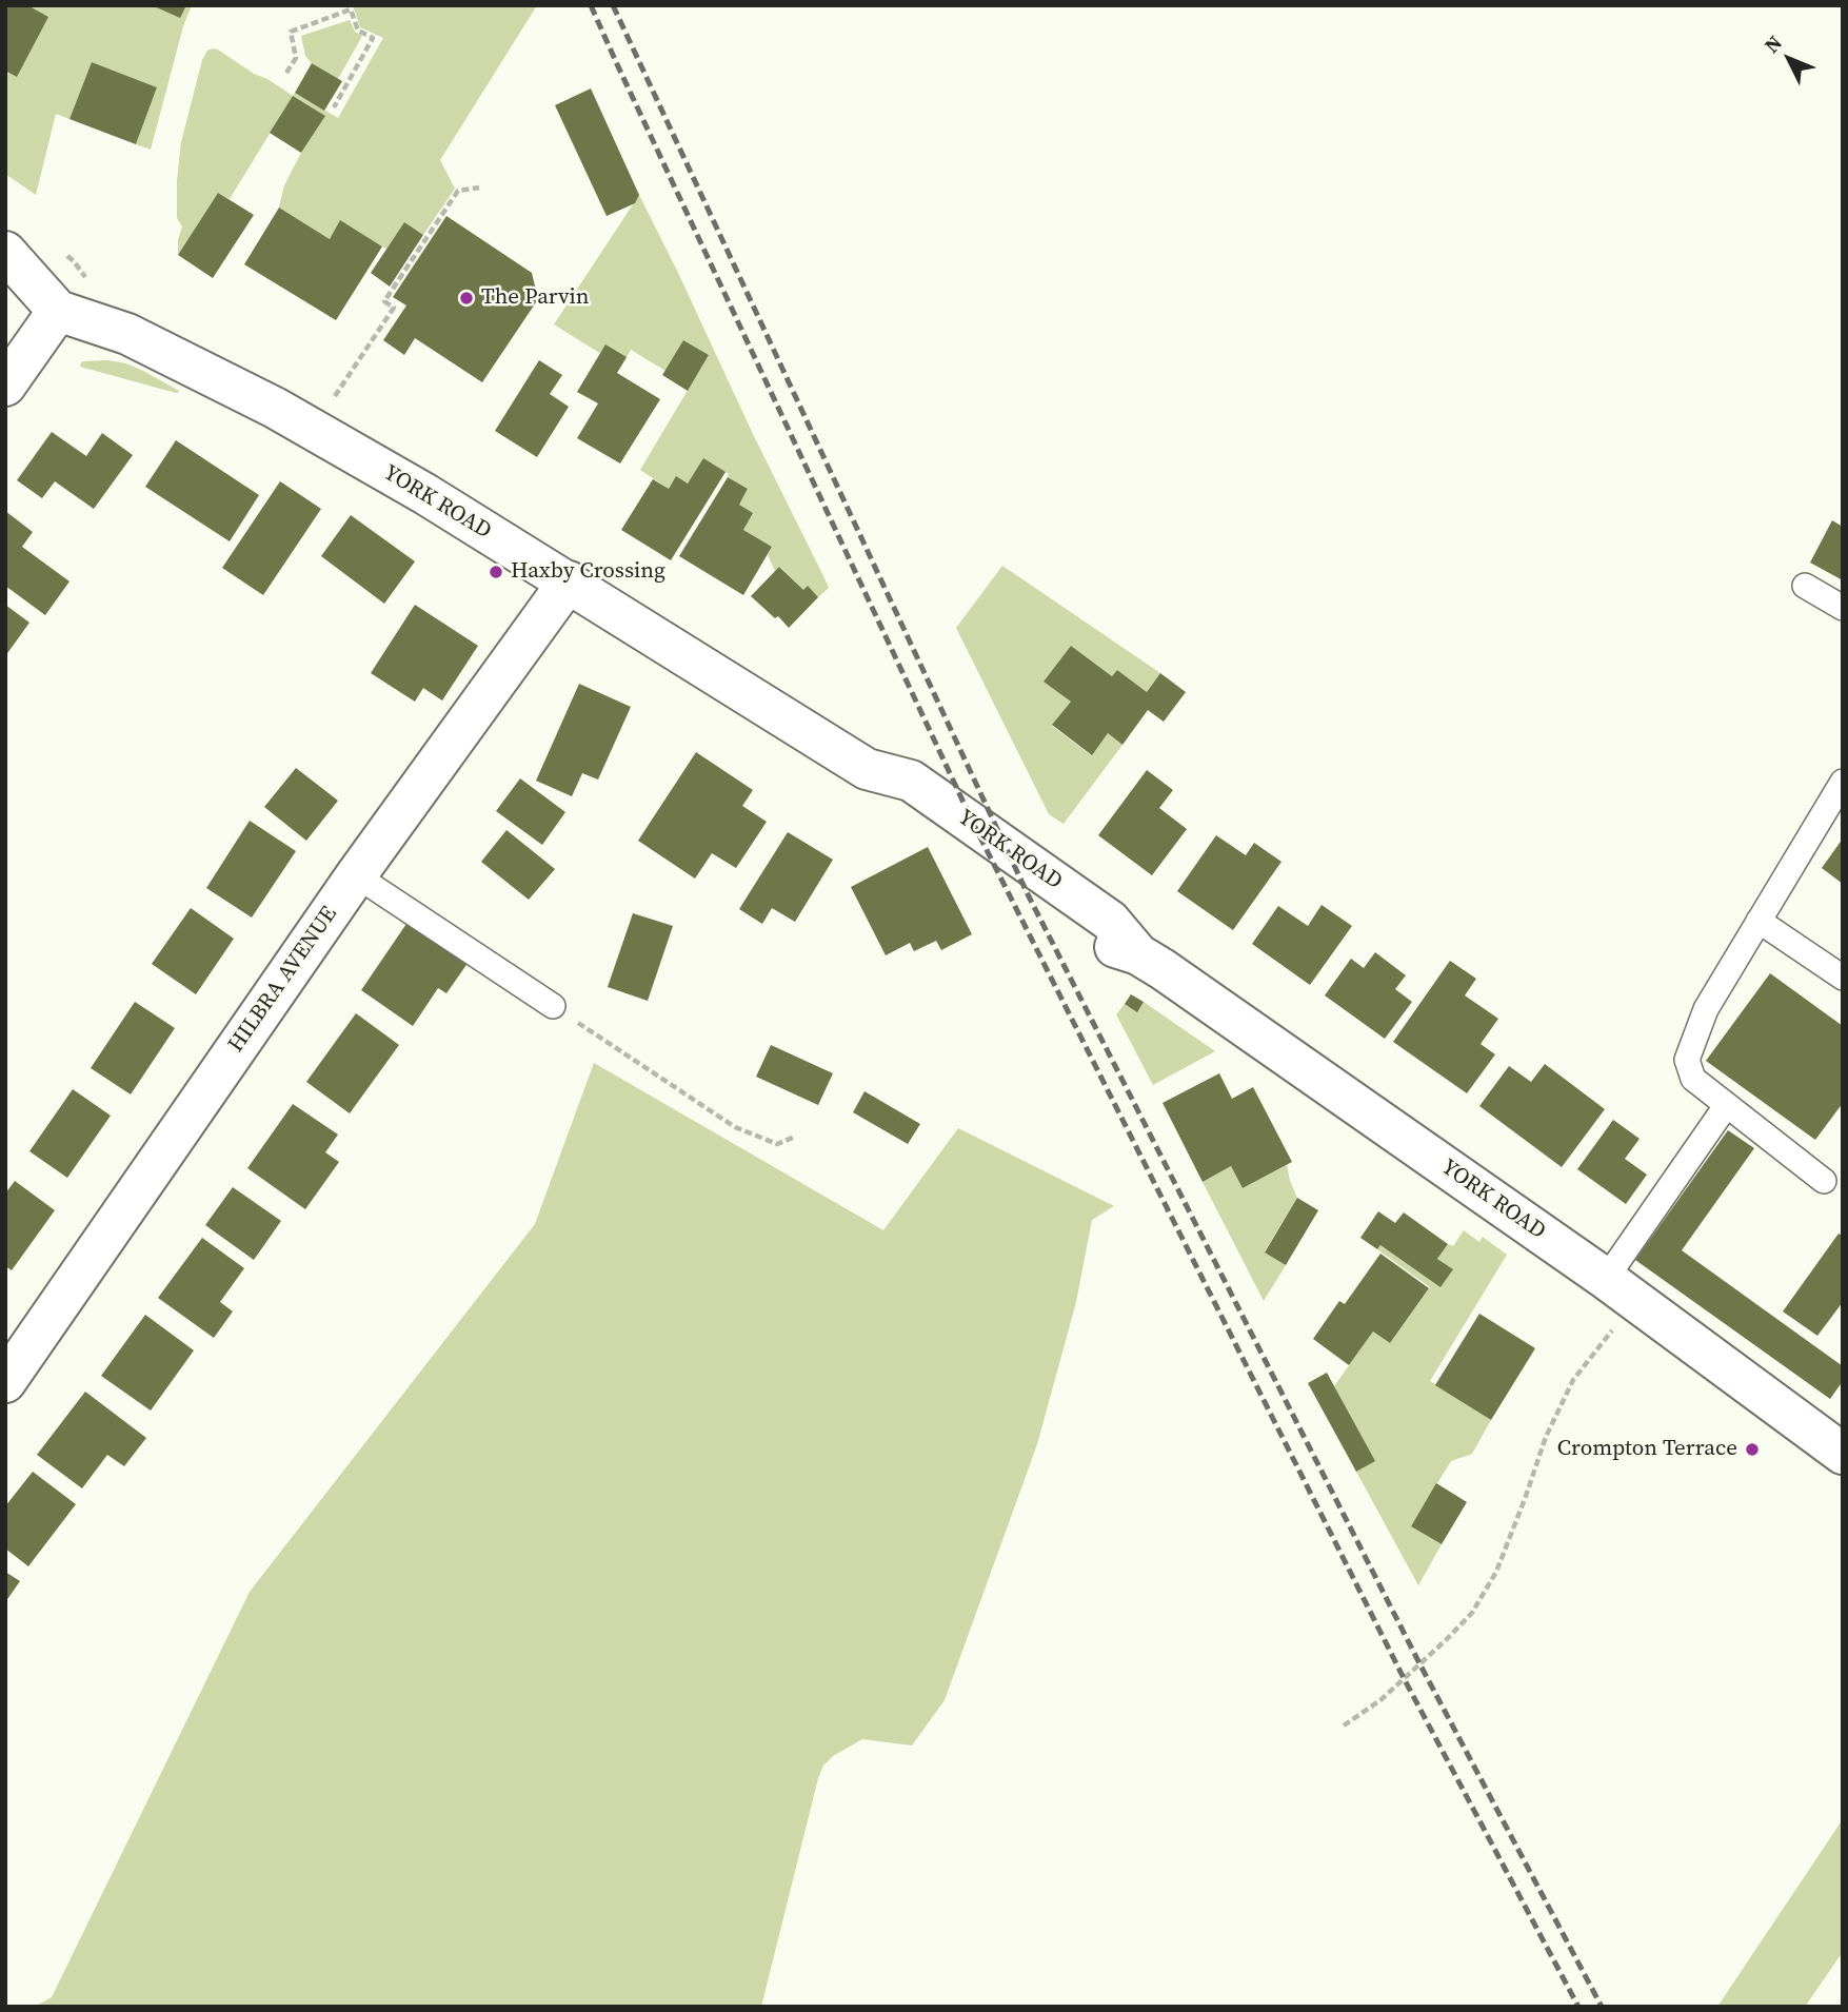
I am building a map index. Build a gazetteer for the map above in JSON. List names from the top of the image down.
{
  "streets": {
    "street": ["YORK ROAD", "HILBRA AVENUE"]
  },
  "crossings": [
    ["YORK ROAD", "HILBRA AVENUE"]
  ],
  "places": ["The Parvin", "Haxby Crossing", "Crompton Terrace"],
  "north": "top left"
}
